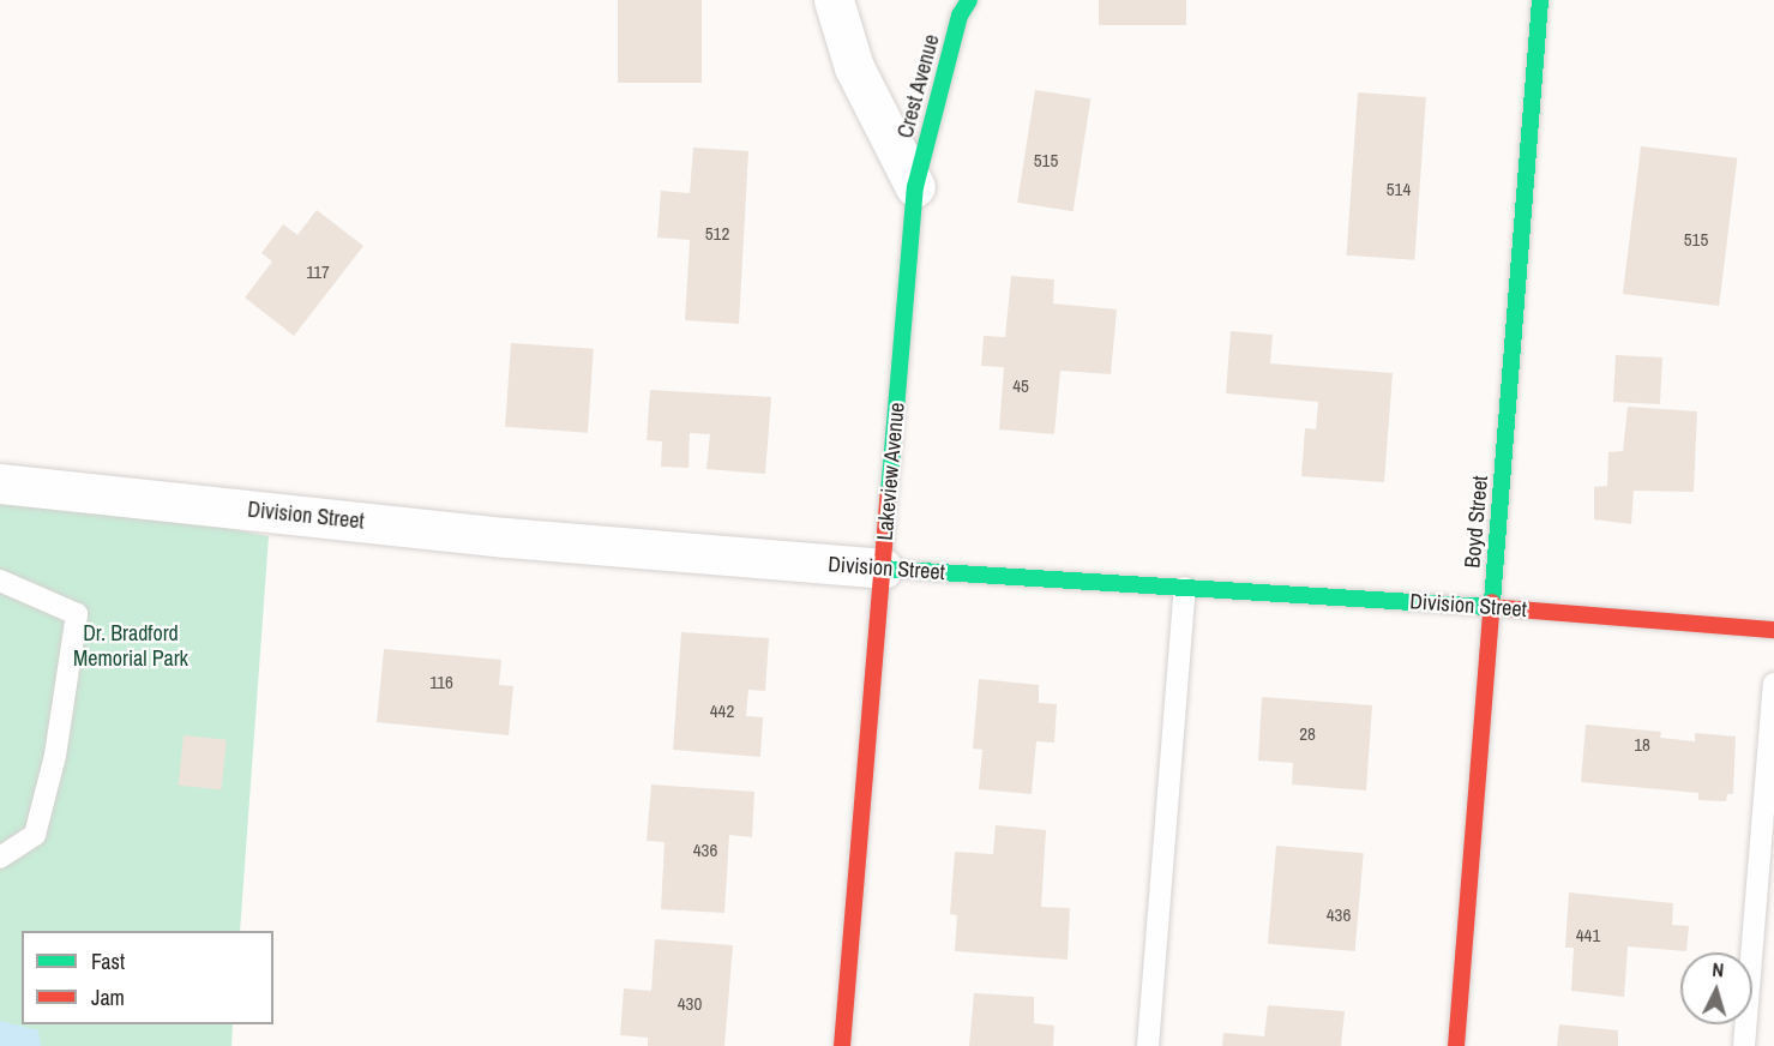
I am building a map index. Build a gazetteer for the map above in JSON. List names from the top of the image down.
{
  "streets": {
    "street": [
      "Crest Avenue",
      "Lakeview Avenue",
      "Division Street",
      "Boyd Street"
    ]
  },
  "crossings": [
    ["Crest Avenue", "Lakeview Avenue"],
    ["Lakeview Avenue", "Division Street"],
    ["Division Street", "Boyd Street"]
  ],
  "parks": ["Dr. Bradford Memorial Park"],
  "house_numbers": [
    "515",
    "514",
    "512",
    "515",
    "117",
    "45",
    "116",
    "442",
    "28",
    "18",
    "436",
    "436",
    "441",
    "430"
  ],
  "legend": ["Fast", "Jam"],
  "north": "top"
}
